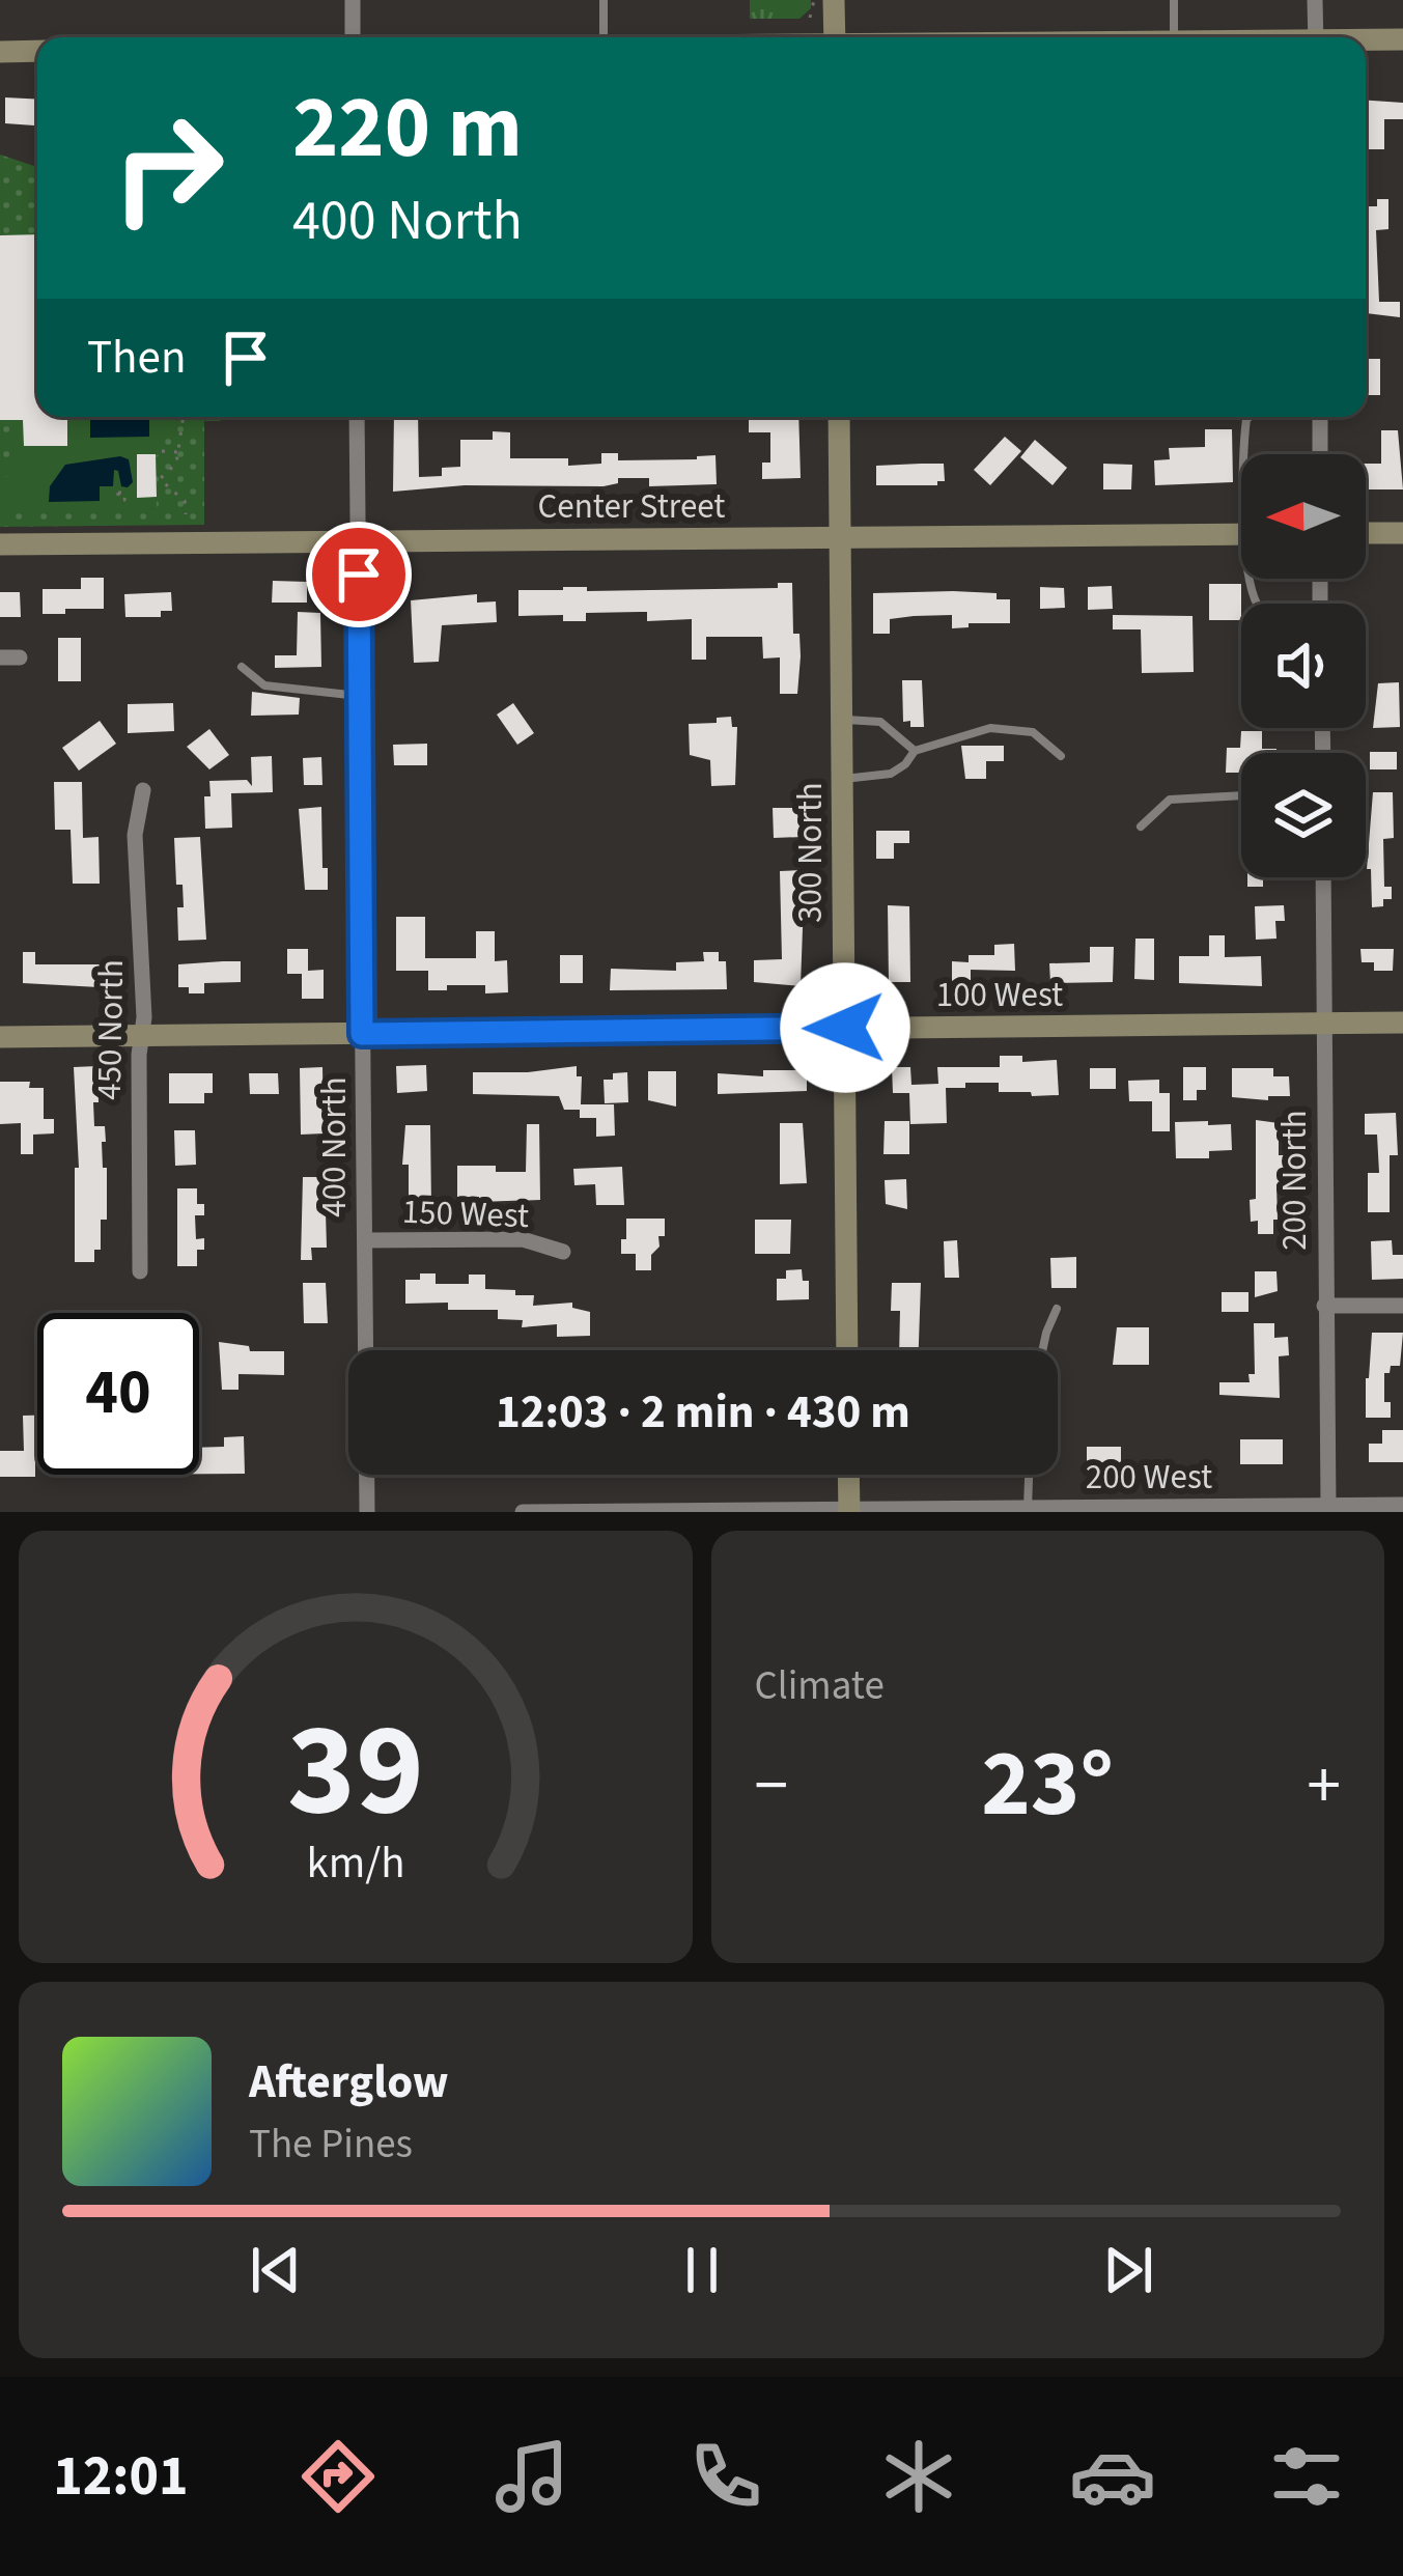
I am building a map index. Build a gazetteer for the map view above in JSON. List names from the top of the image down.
{
  "streets": {
    "street": [
      "Center Street",
      "300 North",
      "100 West",
      "450 North",
      "400 North",
      "200 North",
      "150 West",
      "200 West"
    ]
  },
  "crossings": [
    ["Center Street", "300 North"],
    ["Center Street", "400 North"],
    ["300 North", "100 West"],
    ["100 West", "450 North"],
    ["100 West", "400 North"],
    ["100 West", "200 North"],
    ["400 North", "150 West"],
    ["200 North", "200 West"]
  ],
  "north": "left",
  "page": {
    "turn": ["220 m", "400 North"],
    "then": "Then",
    "limit": "40",
    "trip": "12:03 · 2 min · 430 m",
    "tile": "Climate",
    "heat": ["−", "23°", "+"],
    "song": ["Afterglow", "The Pines"],
    "tabs": "12:01",
    "gauge": ["39", "km/h"]
  }
}
